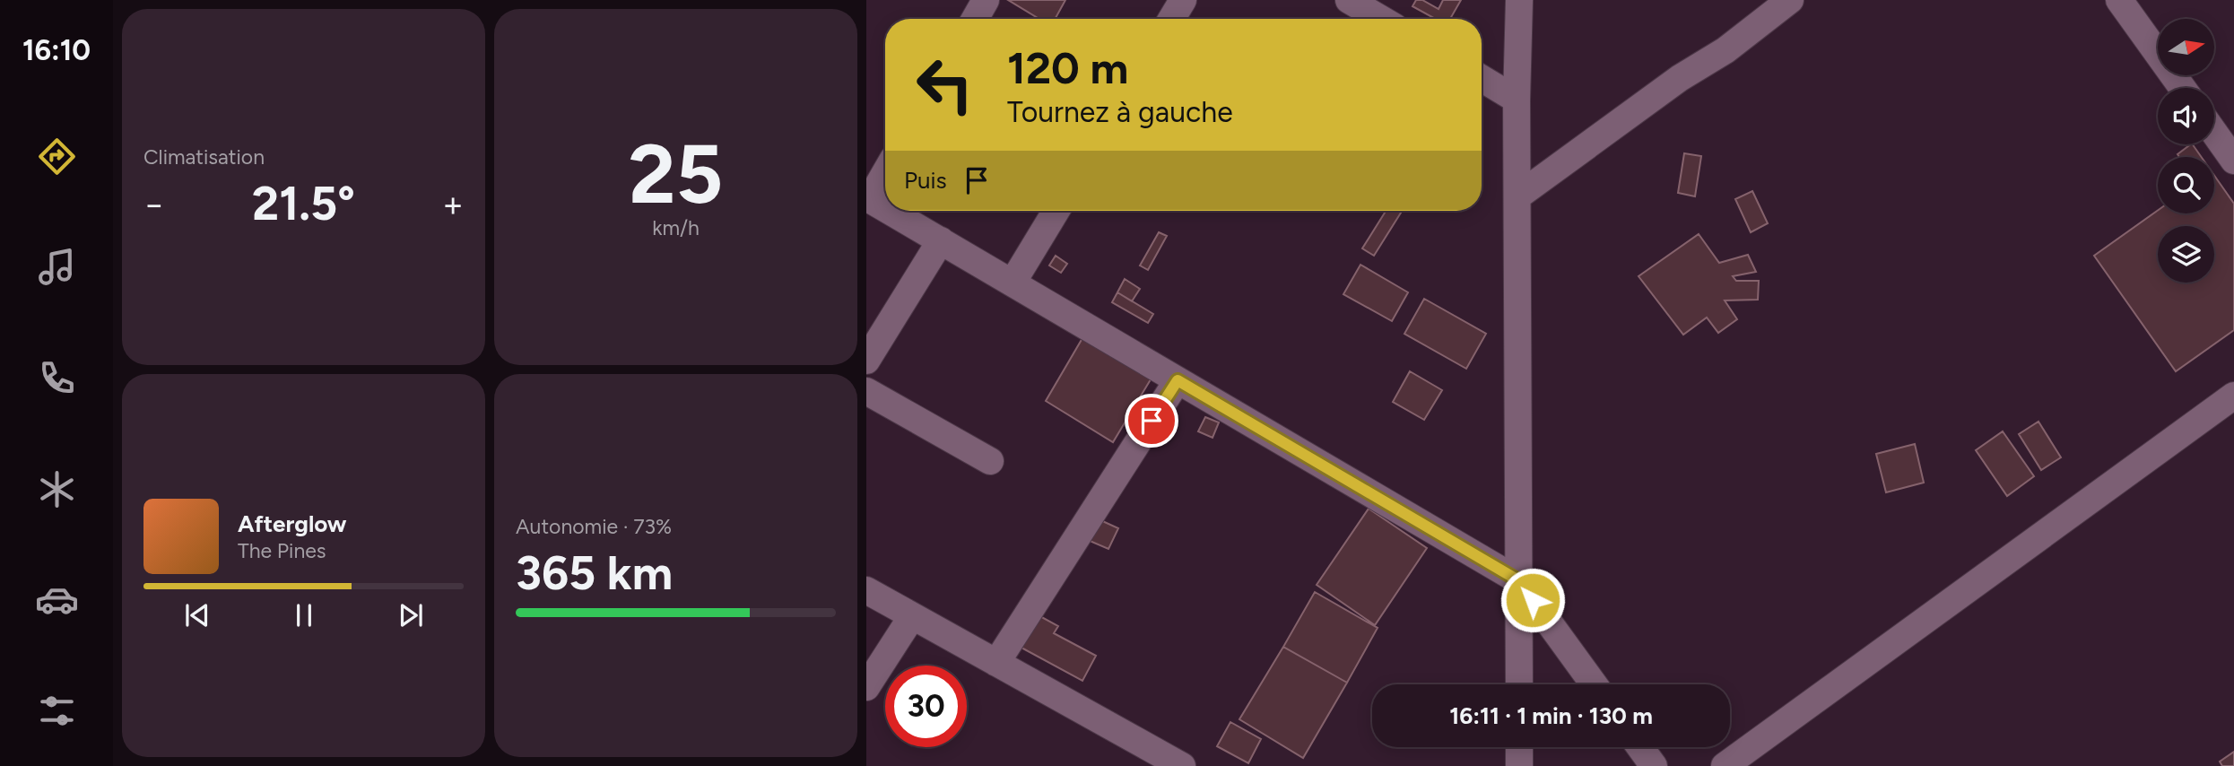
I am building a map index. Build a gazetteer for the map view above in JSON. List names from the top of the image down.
{
  "north": "right",
  "page": {
    "tabs": "16:10",
    "tile": [
      "Climatisation",
      ["25", "km/h"],
      ["Autonomie · 73%", "365 km"]
    ],
    "turn": ["120 m", "Tournez à gauche"],
    "then": "Puis",
    "heat": ["−", "21.5°", "+"],
    "song": ["Afterglow", "The Pines"],
    "limit": "30",
    "trip": "16:11 · 1 min · 130 m"
  }
}
